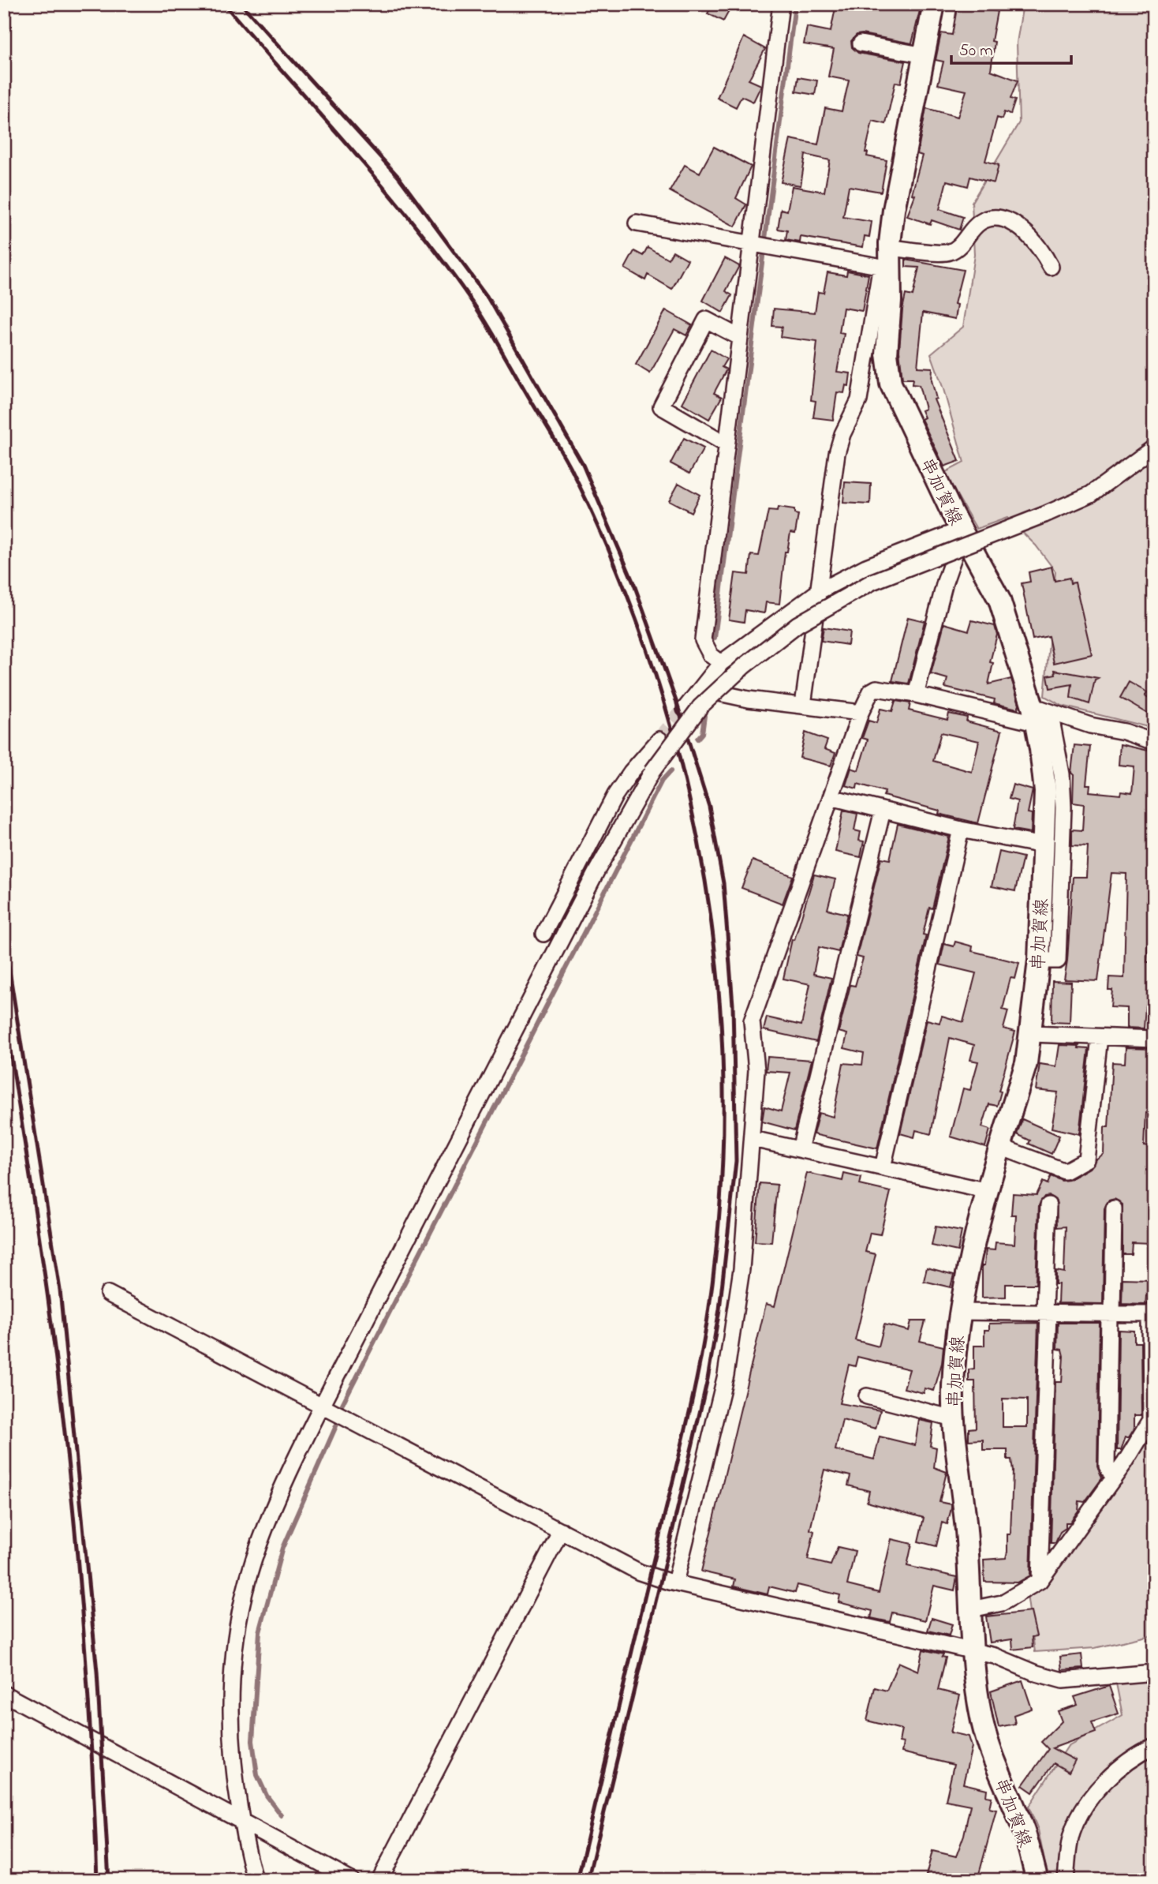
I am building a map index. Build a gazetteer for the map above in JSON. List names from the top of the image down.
{
  "streets": {
    "main road": ["串加賀線"]
  },
  "scale_bar": "50 m"
}
